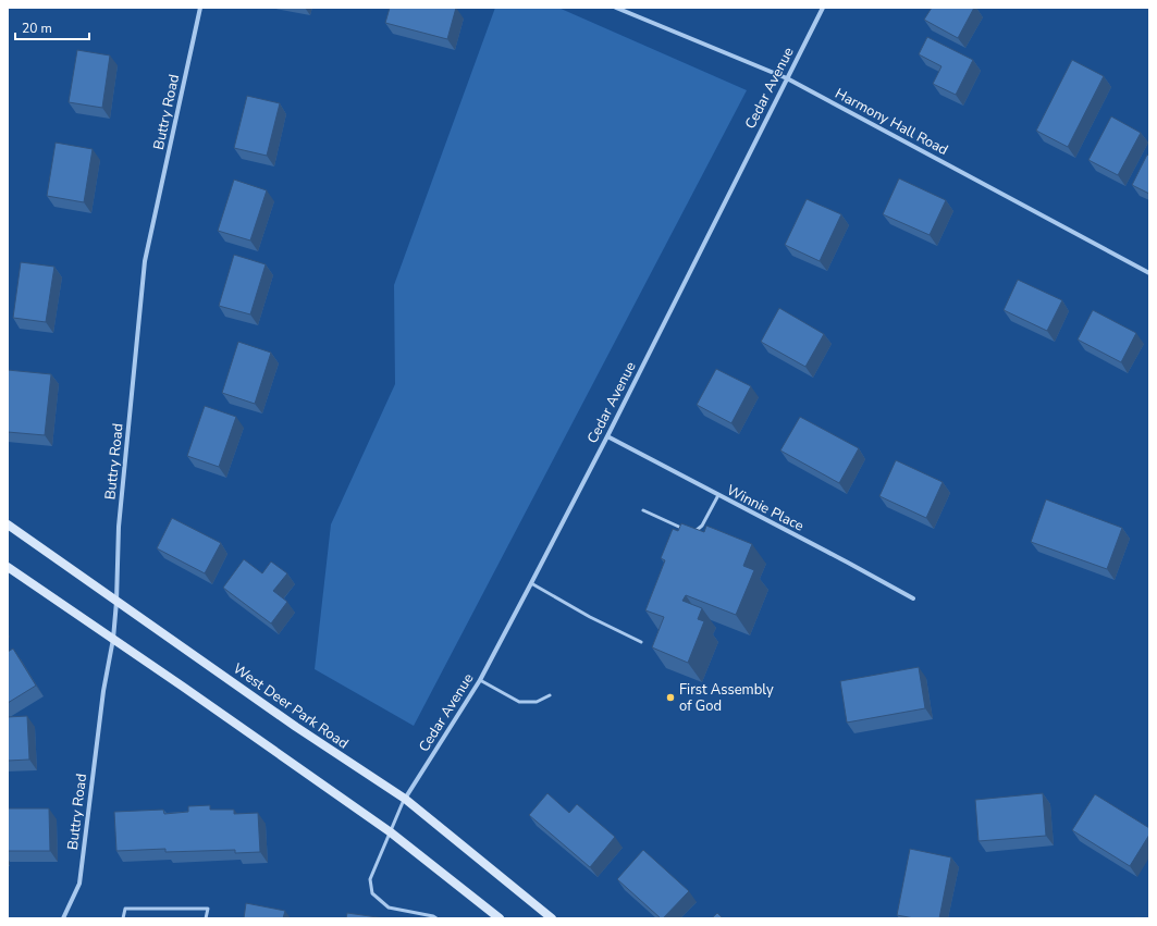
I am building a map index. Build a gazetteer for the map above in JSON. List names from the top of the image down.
{
  "streets": {
    "street": [
      "Cedar Avenue",
      "Buttry Road",
      "Harmony Hall Road",
      "Winnie Place",
      "West Deer Park Road"
    ]
  },
  "crossings": [
    ["Cedar Avenue", "Harmony Hall Road"],
    ["Cedar Avenue", "Winnie Place"],
    ["Cedar Avenue", "West Deer Park Road"],
    ["Buttry Road", "West Deer Park Road"]
  ],
  "places": ["First Assembly of God"],
  "scale_bar": "20 m"
}
